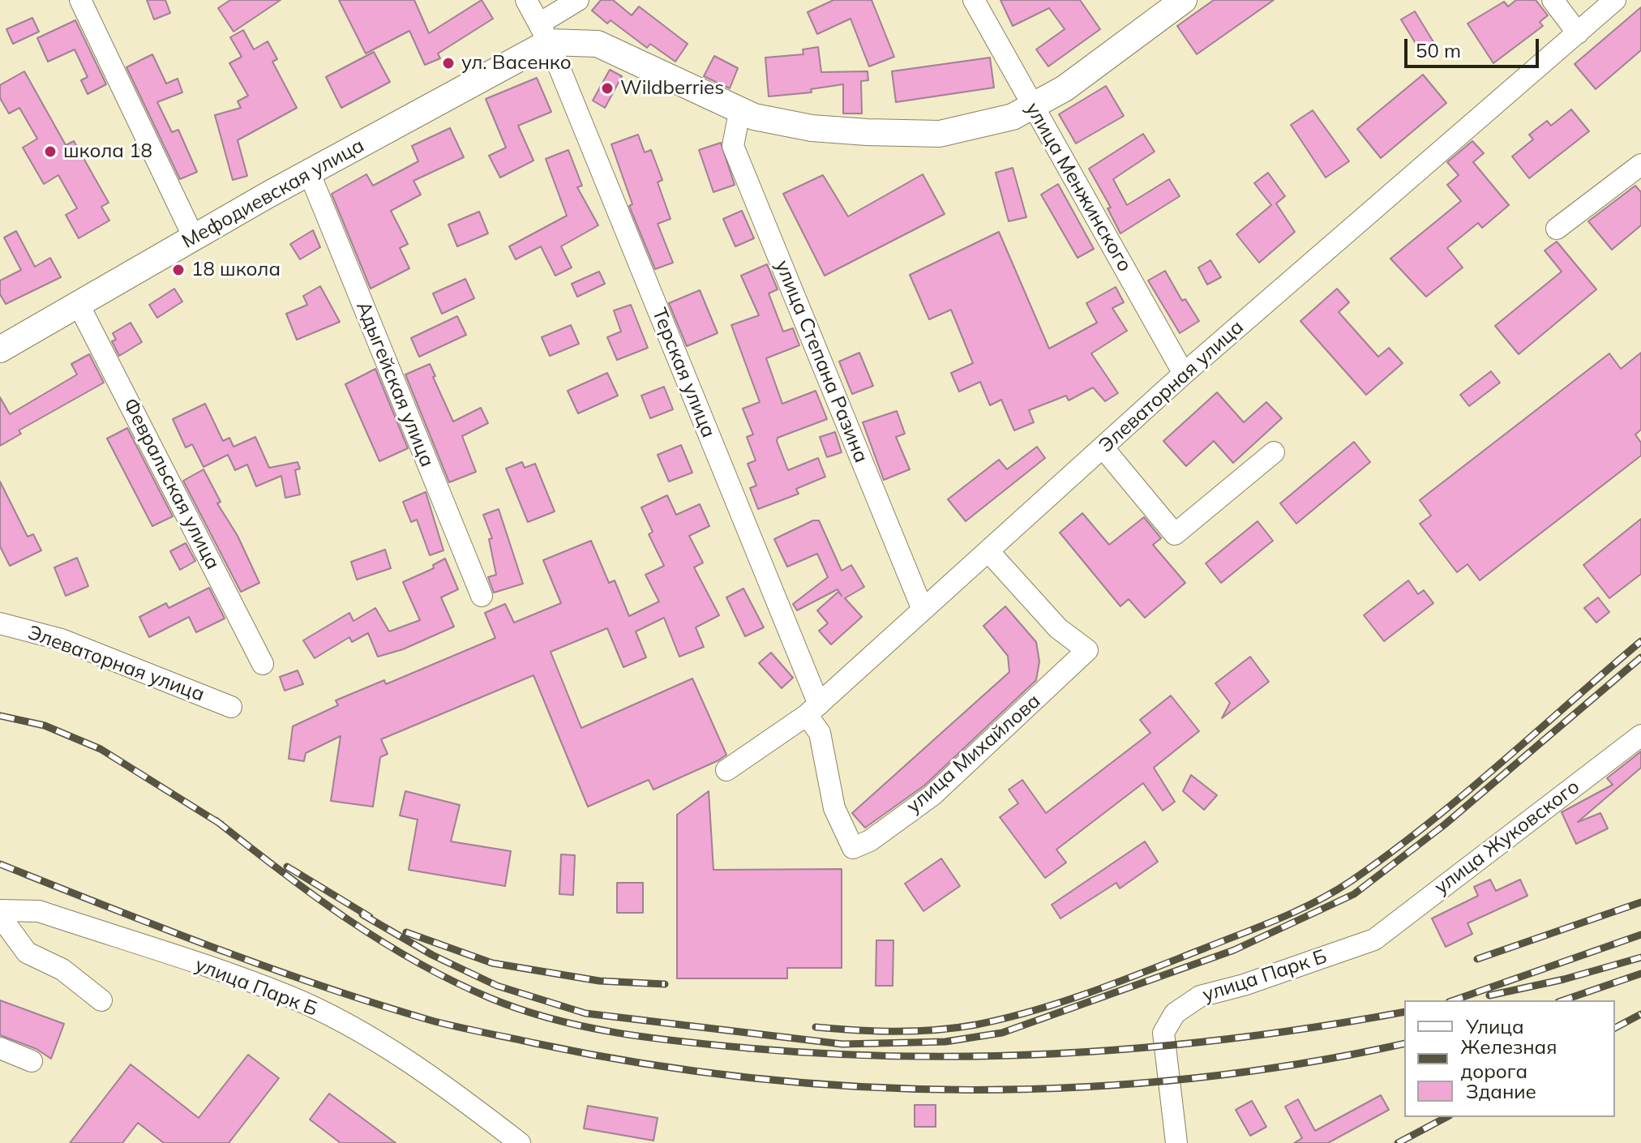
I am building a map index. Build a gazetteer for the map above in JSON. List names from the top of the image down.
{
  "streets": {
    "main road": ["Мефодиевская улица"],
    "street": [
      "улица Менжинского",
      "улица Степана Разина",
      "Терская улица",
      "Адыгейская улица",
      "Элеваторная улица",
      "Февральская улица",
      "улица Михайлова",
      "улица Жуковского",
      "улица Парк Б"
    ]
  },
  "crossings": [
    ["улица Менжинского", "Элеваторная улица"],
    ["Мефодиевская улица", "Терская улица"],
    ["Мефодиевская улица", "Адыгейская улица"],
    ["Мефодиевская улица", "Февральская улица"],
    ["улица Степана Разина", "Элеваторная улица"],
    ["Терская улица", "Элеваторная улица"],
    ["Терская улица", "улица Михайлова"],
    ["Элеваторная улица", "улица Михайлова"],
    ["улица Жуковского", "улица Парк Б"]
  ],
  "places": [
    "ул. Васенко",
    "Wildberries",
    "школа 18",
    "18 школа"
  ],
  "legend": ["Улица", "Железная дорога", "Здание"],
  "scale_bar": "50 m"
}
